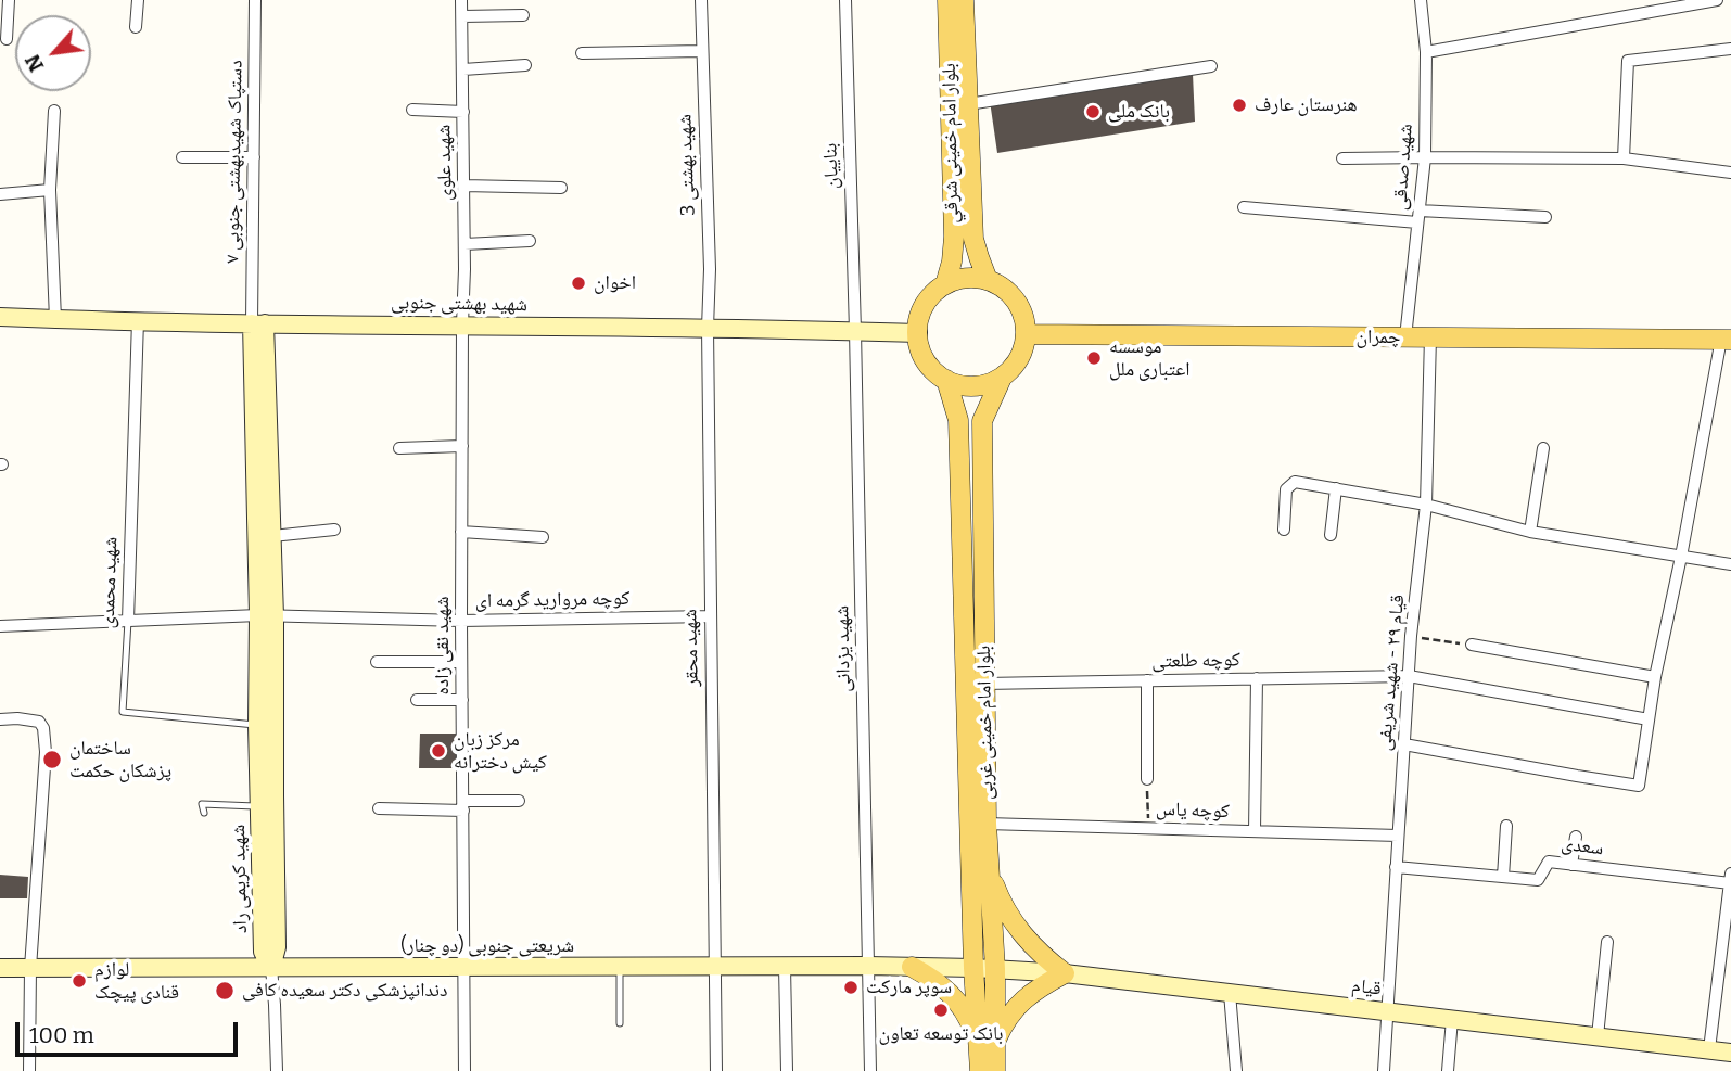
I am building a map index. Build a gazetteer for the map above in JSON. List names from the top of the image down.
{
  "streets": {
    "main road": [
      "بلوار امام خمینی شرقي",
      "شهید بهشتی جنوبی",
      "چمران",
      "بلوار امام خمینی غربی",
      "شهید کریمی راد",
      "شریعتی جنوبی (دو چنار)",
      "قیام"
    ],
    "street": [
      "دستپاک شهیدبهشتی جنوبی ۷",
      "شهید علوی",
      "شهید بهشتی 3",
      "بناییان",
      "شهید صدقی",
      "شهید محمدی",
      "کوچه مروارید گرمه ای",
      "شهید نقی زاده",
      "شهید محقر",
      "شهید یزدانی",
      "کوچه طلعتی",
      "قیام ۲۹ - شهید شریفی",
      "کوچه یاس",
      "سعدی"
    ]
  },
  "crossings": [
    ["بلوار امام خمینی شرقي", "شهید بهشتی جنوبی"],
    ["بلوار امام خمینی شرقي", "چمران"],
    ["بلوار امام خمینی شرقي", "بلوار امام خمینی غربی"],
    ["دستپاک شهیدبهشتی جنوبی ۷", "شهید بهشتی جنوبی"],
    ["دستپاک شهیدبهشتی جنوبی ۷", "شهید کریمی راد"],
    ["شهید علوی", "شهید بهشتی جنوبی"],
    ["شهید علوی", "شهید نقی زاده"],
    ["شهید بهشتی 3", "شهید بهشتی جنوبی"],
    ["شهید بهشتی 3", "شهید محقر"],
    ["بناییان", "شهید بهشتی جنوبی"],
    ["بناییان", "شهید یزدانی"],
    ["شهید صدقی", "چمران"],
    ["شهید بهشتی جنوبی", "چمران"],
    ["شهید بهشتی جنوبی", "شهید محمدی"],
    ["شهید بهشتی جنوبی", "شهید نقی زاده"],
    ["شهید بهشتی جنوبی", "شهید محقر"],
    ["شهید بهشتی جنوبی", "شهید یزدانی"],
    ["شهید بهشتی جنوبی", "بلوار امام خمینی غربی"],
    ["شهید بهشتی جنوبی", "شهید کریمی راد"],
    ["چمران", "قیام ۲۹ - شهید شریفی"],
    ["چمران", "بلوار امام خمینی غربی"],
    ["شهید محمدی", "کوچه مروارید گرمه ای"],
    ["شهید محمدی", "شهید کریمی راد"],
    ["کوچه مروارید گرمه ای", "شهید نقی زاده"],
    ["کوچه مروارید گرمه ای", "شهید محقر"],
    ["کوچه مروارید گرمه ای", "شهید کریمی راد"],
    ["شهید نقی زاده", "شریعتی جنوبی (دو چنار)"],
    ["شهید محقر", "شریعتی جنوبی (دو چنار)"],
    ["شهید یزدانی", "شریعتی جنوبی (دو چنار)"],
    ["کوچه طلعتی", "قیام ۲۹ - شهید شریفی"],
    ["کوچه طلعتی", "بلوار امام خمینی غربی"],
    ["قیام ۲۹ - شهید شریفی", "کوچه یاس"],
    ["قیام ۲۹ - شهید شریفی", "سعدی"],
    ["قیام ۲۹ - شهید شریفی", "قیام"],
    ["بلوار امام خمینی غربی", "کوچه یاس"],
    ["بلوار امام خمینی غربی", "شریعتی جنوبی (دو چنار)"],
    ["بلوار امام خمینی غربی", "قیام"],
    ["شهید کریمی راد", "شریعتی جنوبی (دو چنار)"],
    ["شریعتی جنوبی (دو چنار)", "قیام"]
  ],
  "places": [
    "هنرستان عارف",
    "بانک ملی",
    "اخوان",
    "موسسه اعتباری ملل",
    "مرکز زبان کیش دخترانه",
    "ساختمان پزشکان حکمت",
    "لوازم قنادی پیچک",
    "سوپر مارکت",
    "دندانپزشکی دکتر سعیده کافی",
    "بانک توسعه تعاون"
  ],
  "scale_bar": "100 m",
  "north": "bottom left"
}
